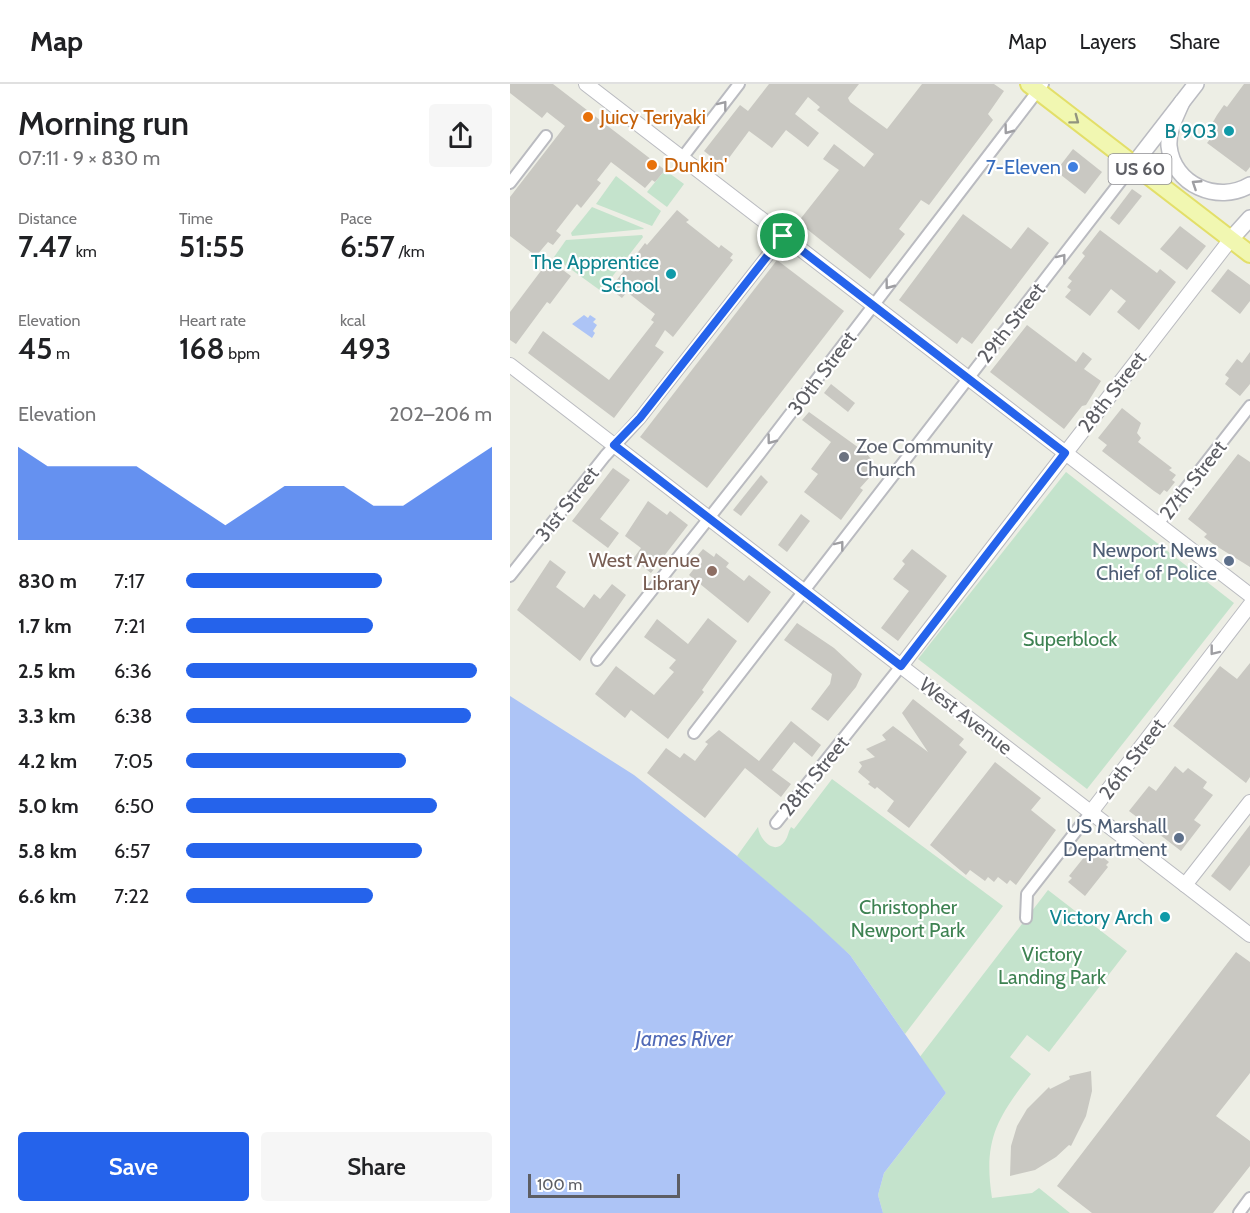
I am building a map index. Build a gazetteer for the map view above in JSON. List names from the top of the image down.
{
  "streets": {
    "main road": ["US 60", "29th Street", "28th Street"],
    "street": [
      "30th Street",
      "27th Street",
      "31st Street",
      "West Avenue",
      "26th Street"
    ]
  },
  "crossings": [
    ["US 60", "29th Street"],
    ["US 60", "30th Street"],
    ["US 60", "28th Street"],
    ["29th Street", "West Avenue"],
    ["30th Street", "West Avenue"],
    ["28th Street", "West Avenue"],
    ["31st Street", "West Avenue"],
    ["West Avenue", "26th Street"]
  ],
  "one_way": ["29th Street", "30th Street"],
  "water": ["James River"],
  "parks": ["Superblock", "Christopher Newport Park", "Victory Landing Park"],
  "places": [
    "Juicy Teriyaki",
    "B 903",
    "Dunkin'",
    "7-Eleven",
    "The Apprentice School",
    "Zoe Community Church",
    "Newport News Chief of Police",
    "West Avenue Library",
    "US Marshall Department",
    "Victory Arch"
  ],
  "scale_bar": "100 m",
  "page": {
    "header": "Map",
    "nav": ["Map", "Layers", "Share"],
    "heading": ["Morning run", "07:11 · 9 × 830 m"],
    "stats": [
      ["Distance", "7.47 km"],
      ["Time", "51:55"],
      ["Pace", "6:57 /km"],
      ["Elevation", "45 m"],
      ["Heart rate", "168 bpm"],
      ["kcal", "493"]
    ],
    "chart": ["Elevation", "202–206 m"],
    "list": [
      {
        "name": "830 m",
        "note": "7:17"
      },
      {
        "name": "1.7 km",
        "note": "7:21"
      },
      {
        "name": "2.5 km",
        "note": "6:36"
      },
      {
        "name": "3.3 km",
        "note": "6:38"
      },
      {
        "name": "4.2 km",
        "note": "7:05"
      },
      {
        "name": "5.0 km",
        "note": "6:50"
      },
      {
        "name": "5.8 km",
        "note": "6:57"
      },
      {
        "name": "6.6 km",
        "note": "7:22"
      }
    ],
    "buttons": ["Save", "Share"],
    "scale": "100 m"
  }
}
